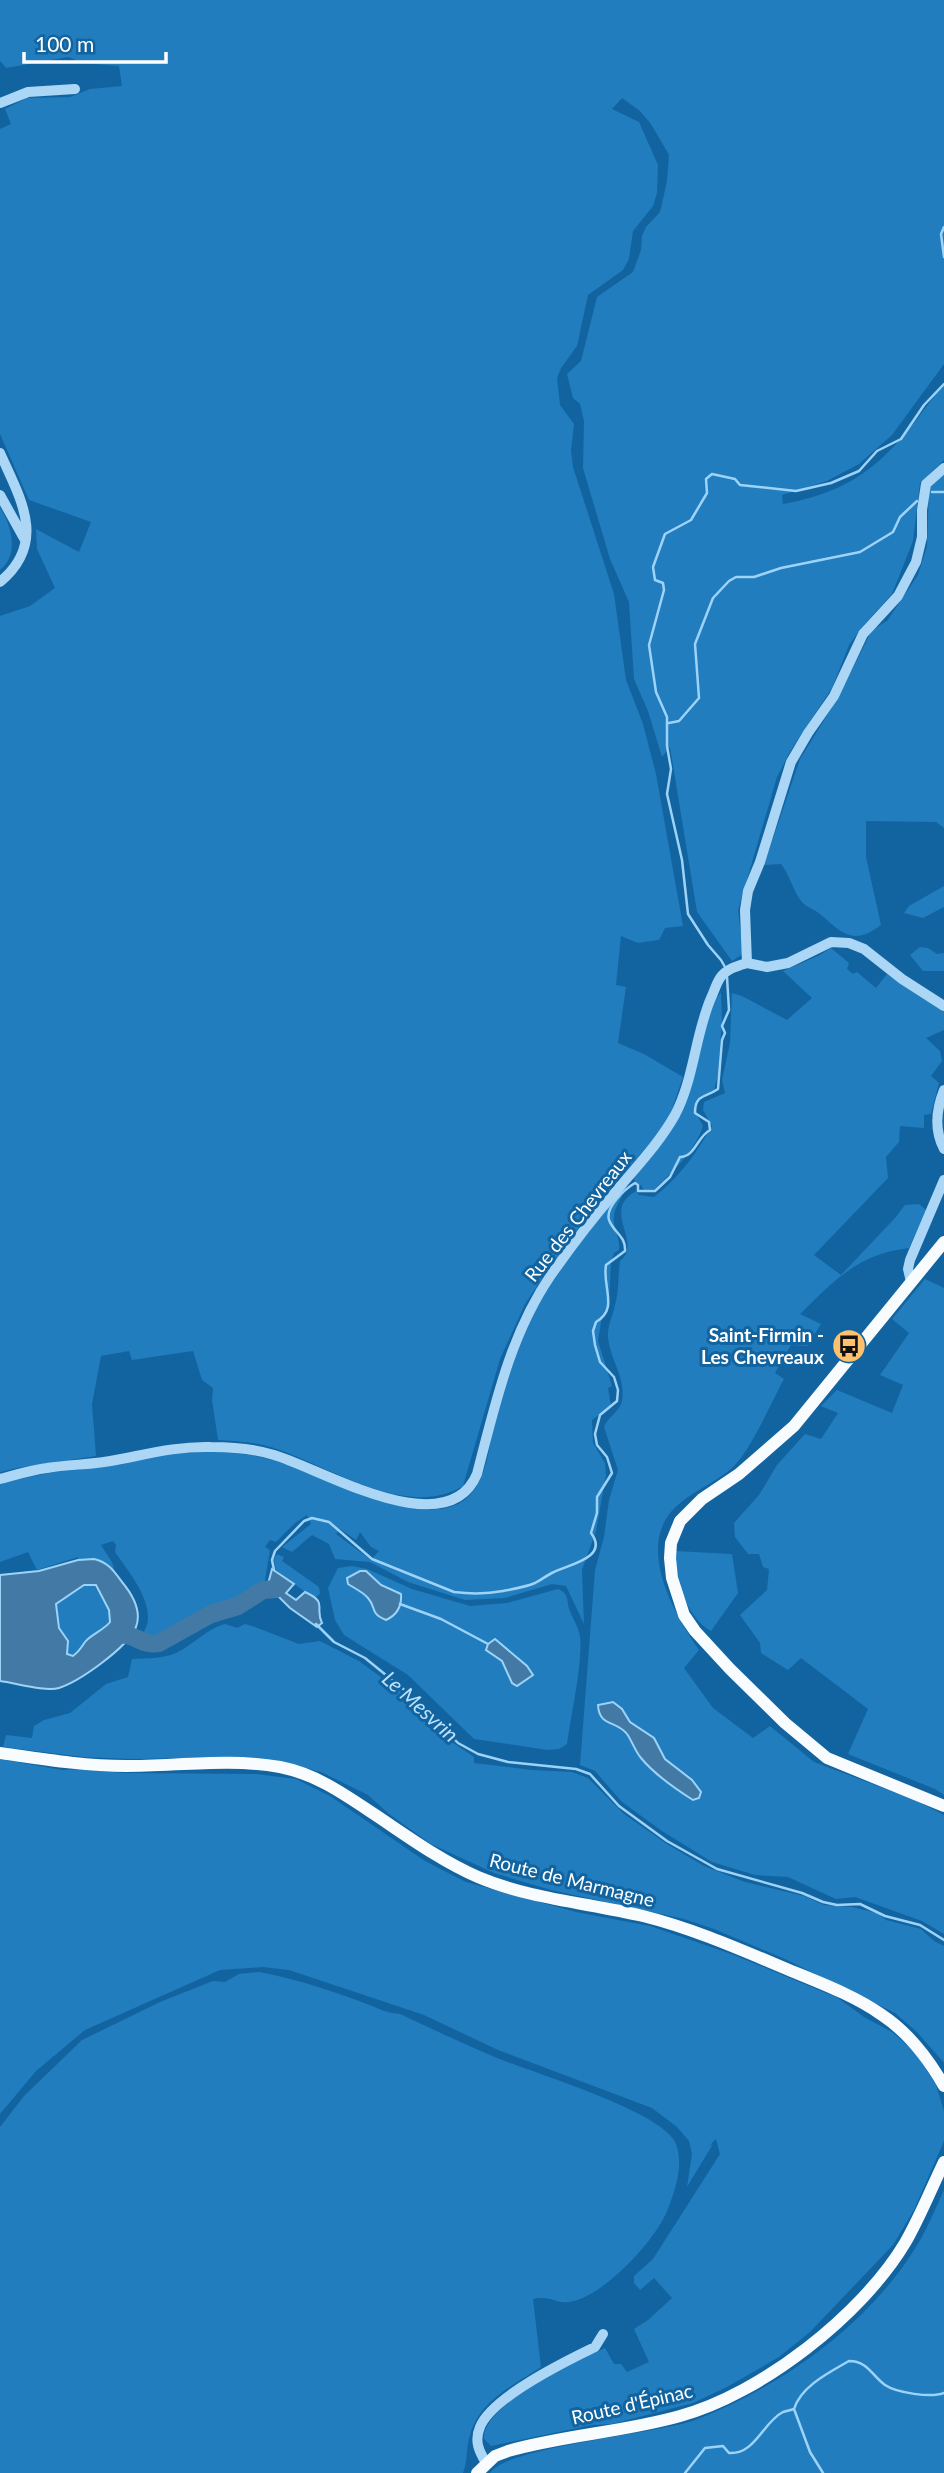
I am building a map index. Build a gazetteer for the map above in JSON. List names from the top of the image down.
{
  "streets": {
    "main road": ["Route de Marmagne", "Route d'Épinac"],
    "street": ["Rue des Chevreaux"]
  },
  "water": ["Le Mesvrin"],
  "places": {
    "bus stop": ["Saint-Firmin - Les Chevreaux"]
  },
  "scale_bar": "100 m"
}
